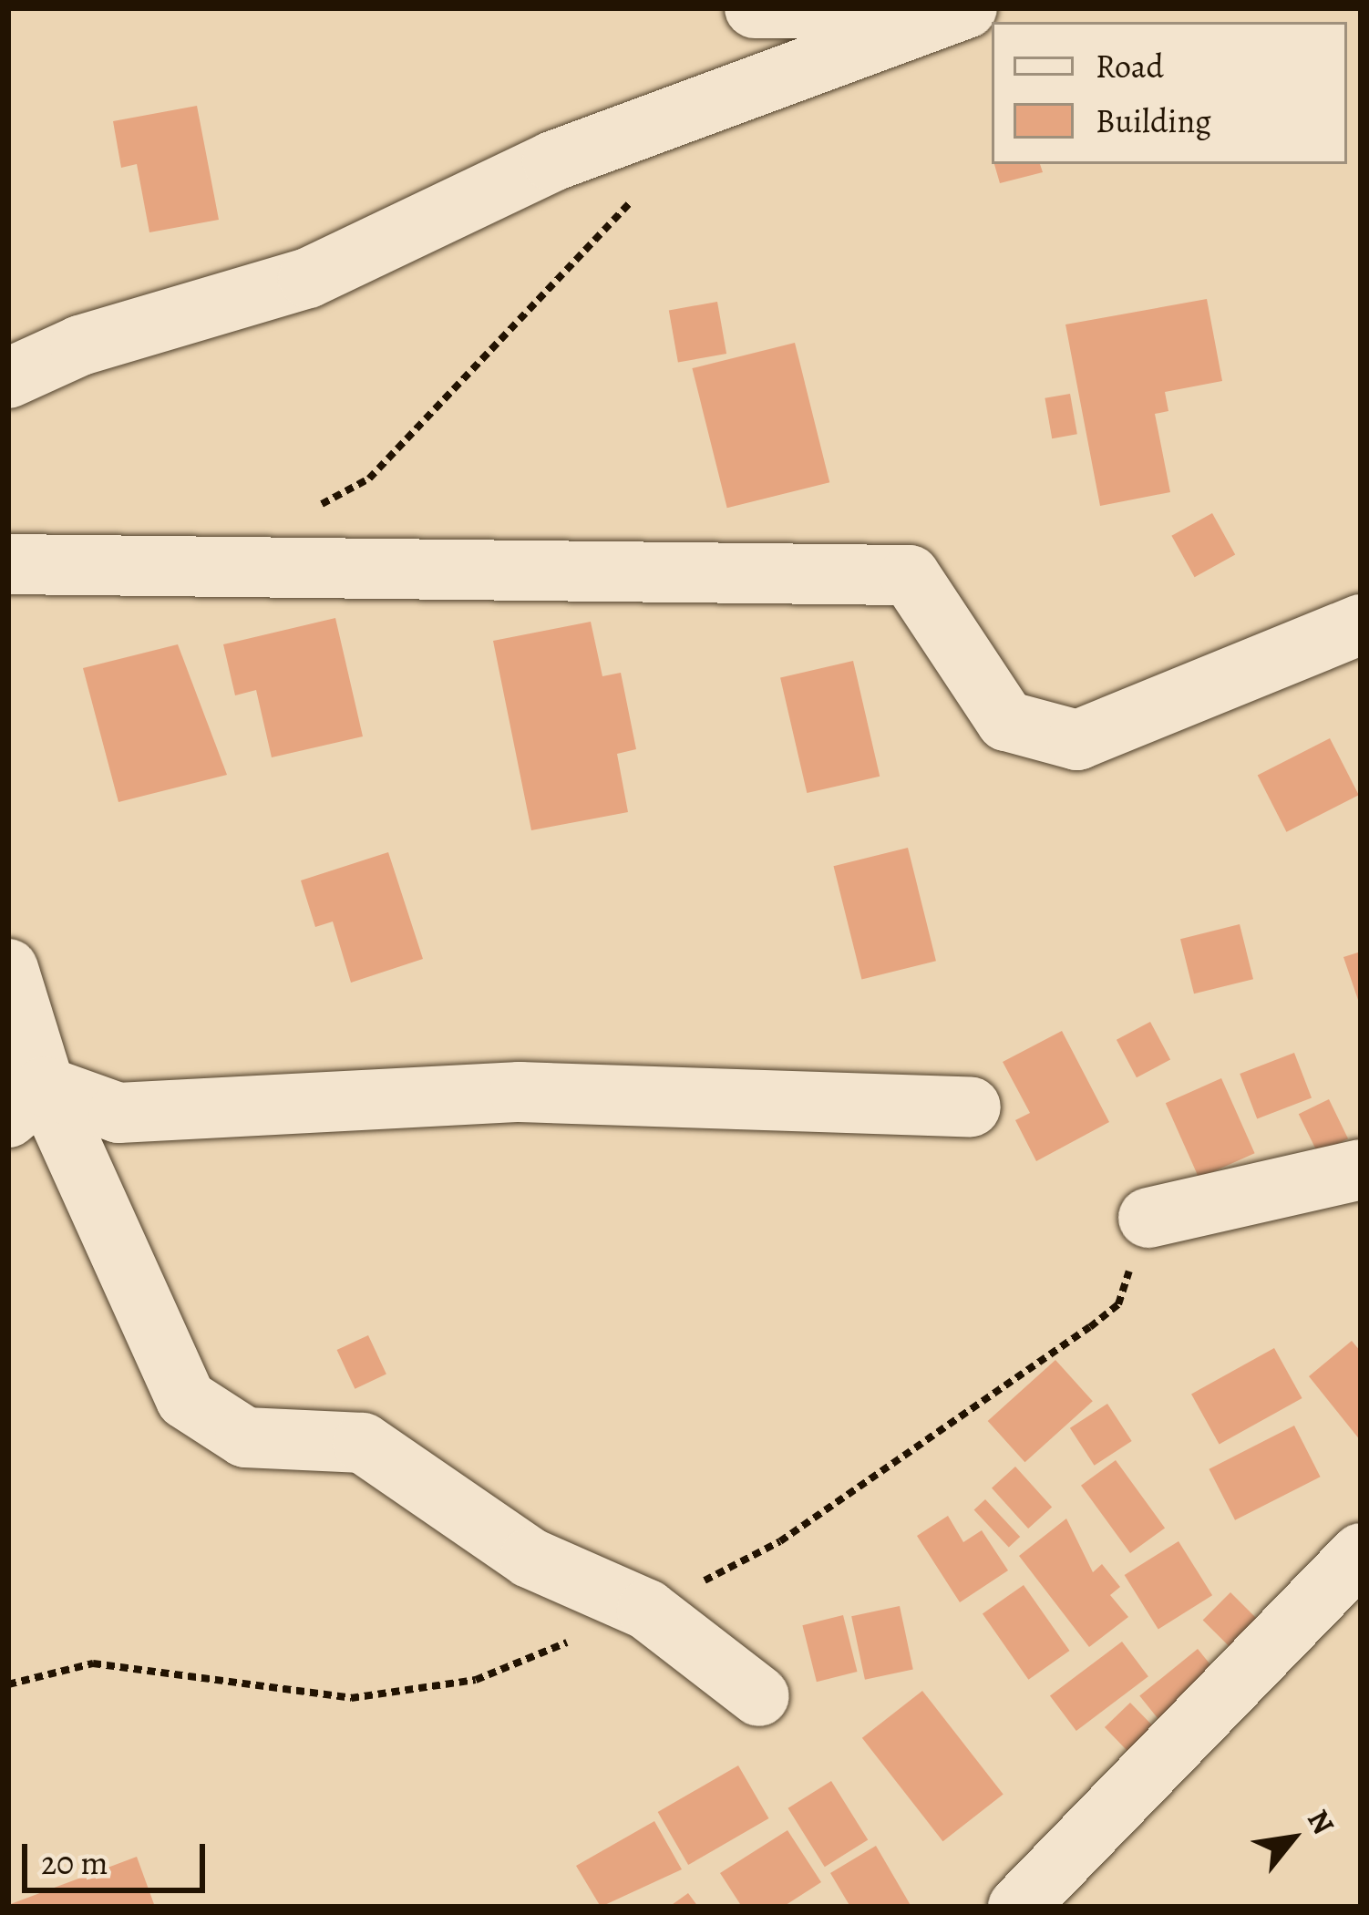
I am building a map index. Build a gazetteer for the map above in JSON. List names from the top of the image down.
{
  "legend": ["Road", "Building"],
  "scale_bar": "20 m",
  "north": "top right"
}
